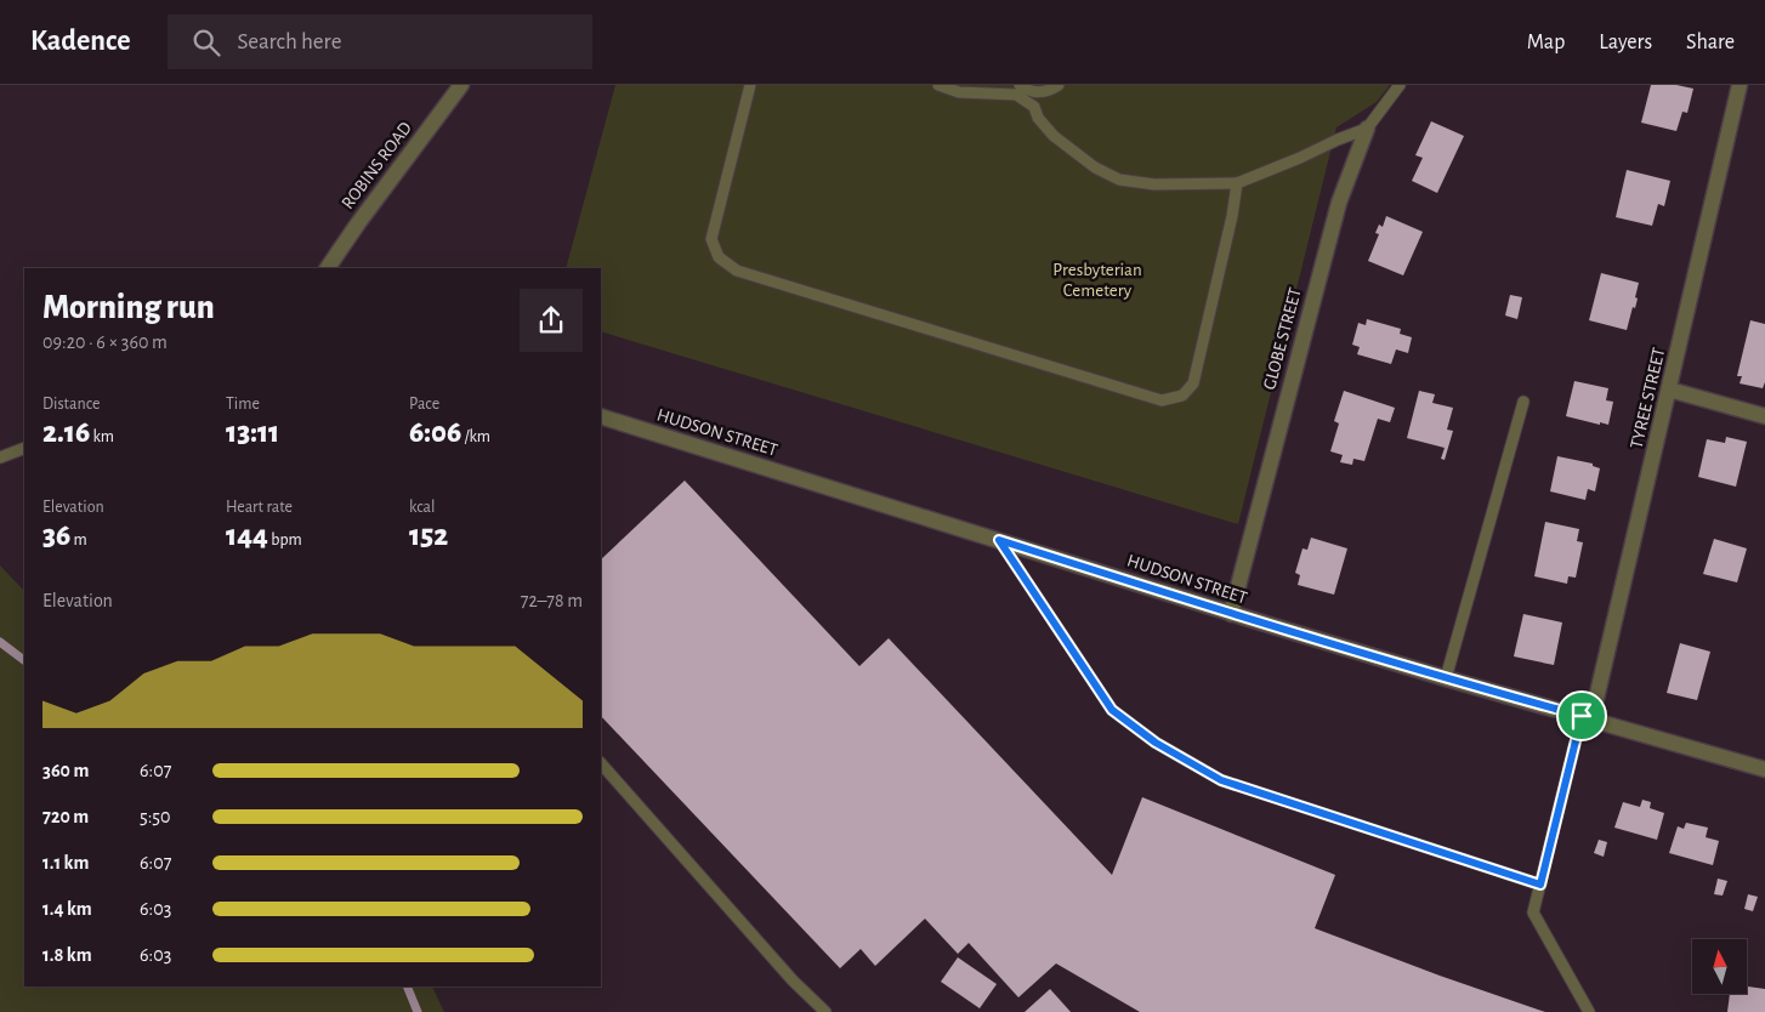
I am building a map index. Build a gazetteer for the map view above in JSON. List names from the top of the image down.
{
  "streets": {
    "street": [
      "ROBINS ROAD",
      "GLOBE STREET",
      "TYREE STREET",
      "HUDSON STREET"
    ]
  },
  "crossings": [
    ["GLOBE STREET", "HUDSON STREET"],
    ["TYREE STREET", "HUDSON STREET"]
  ],
  "parks": ["Presbyterian Cemetery"],
  "north": "top",
  "page": {
    "header": "Kadence",
    "search": "Search here",
    "nav": ["Map", "Layers", "Share"],
    "heading": ["Morning run", "09:20 · 6 × 360 m"],
    "stats": [
      ["Distance", "2.16 km"],
      ["Time", "13:11"],
      ["Pace", "6:06 /km"],
      ["Elevation", "36 m"],
      ["Heart rate", "144 bpm"],
      ["kcal", "152"]
    ],
    "chart": ["Elevation", "72–78 m"],
    "list": [
      {
        "name": "360 m",
        "note": "6:07"
      },
      {
        "name": "720 m",
        "note": "5:50"
      },
      {
        "name": "1.1 km",
        "note": "6:07"
      },
      {
        "name": "1.4 km",
        "note": "6:03"
      },
      {
        "name": "1.8 km",
        "note": "6:03"
      }
    ]
  }
}
